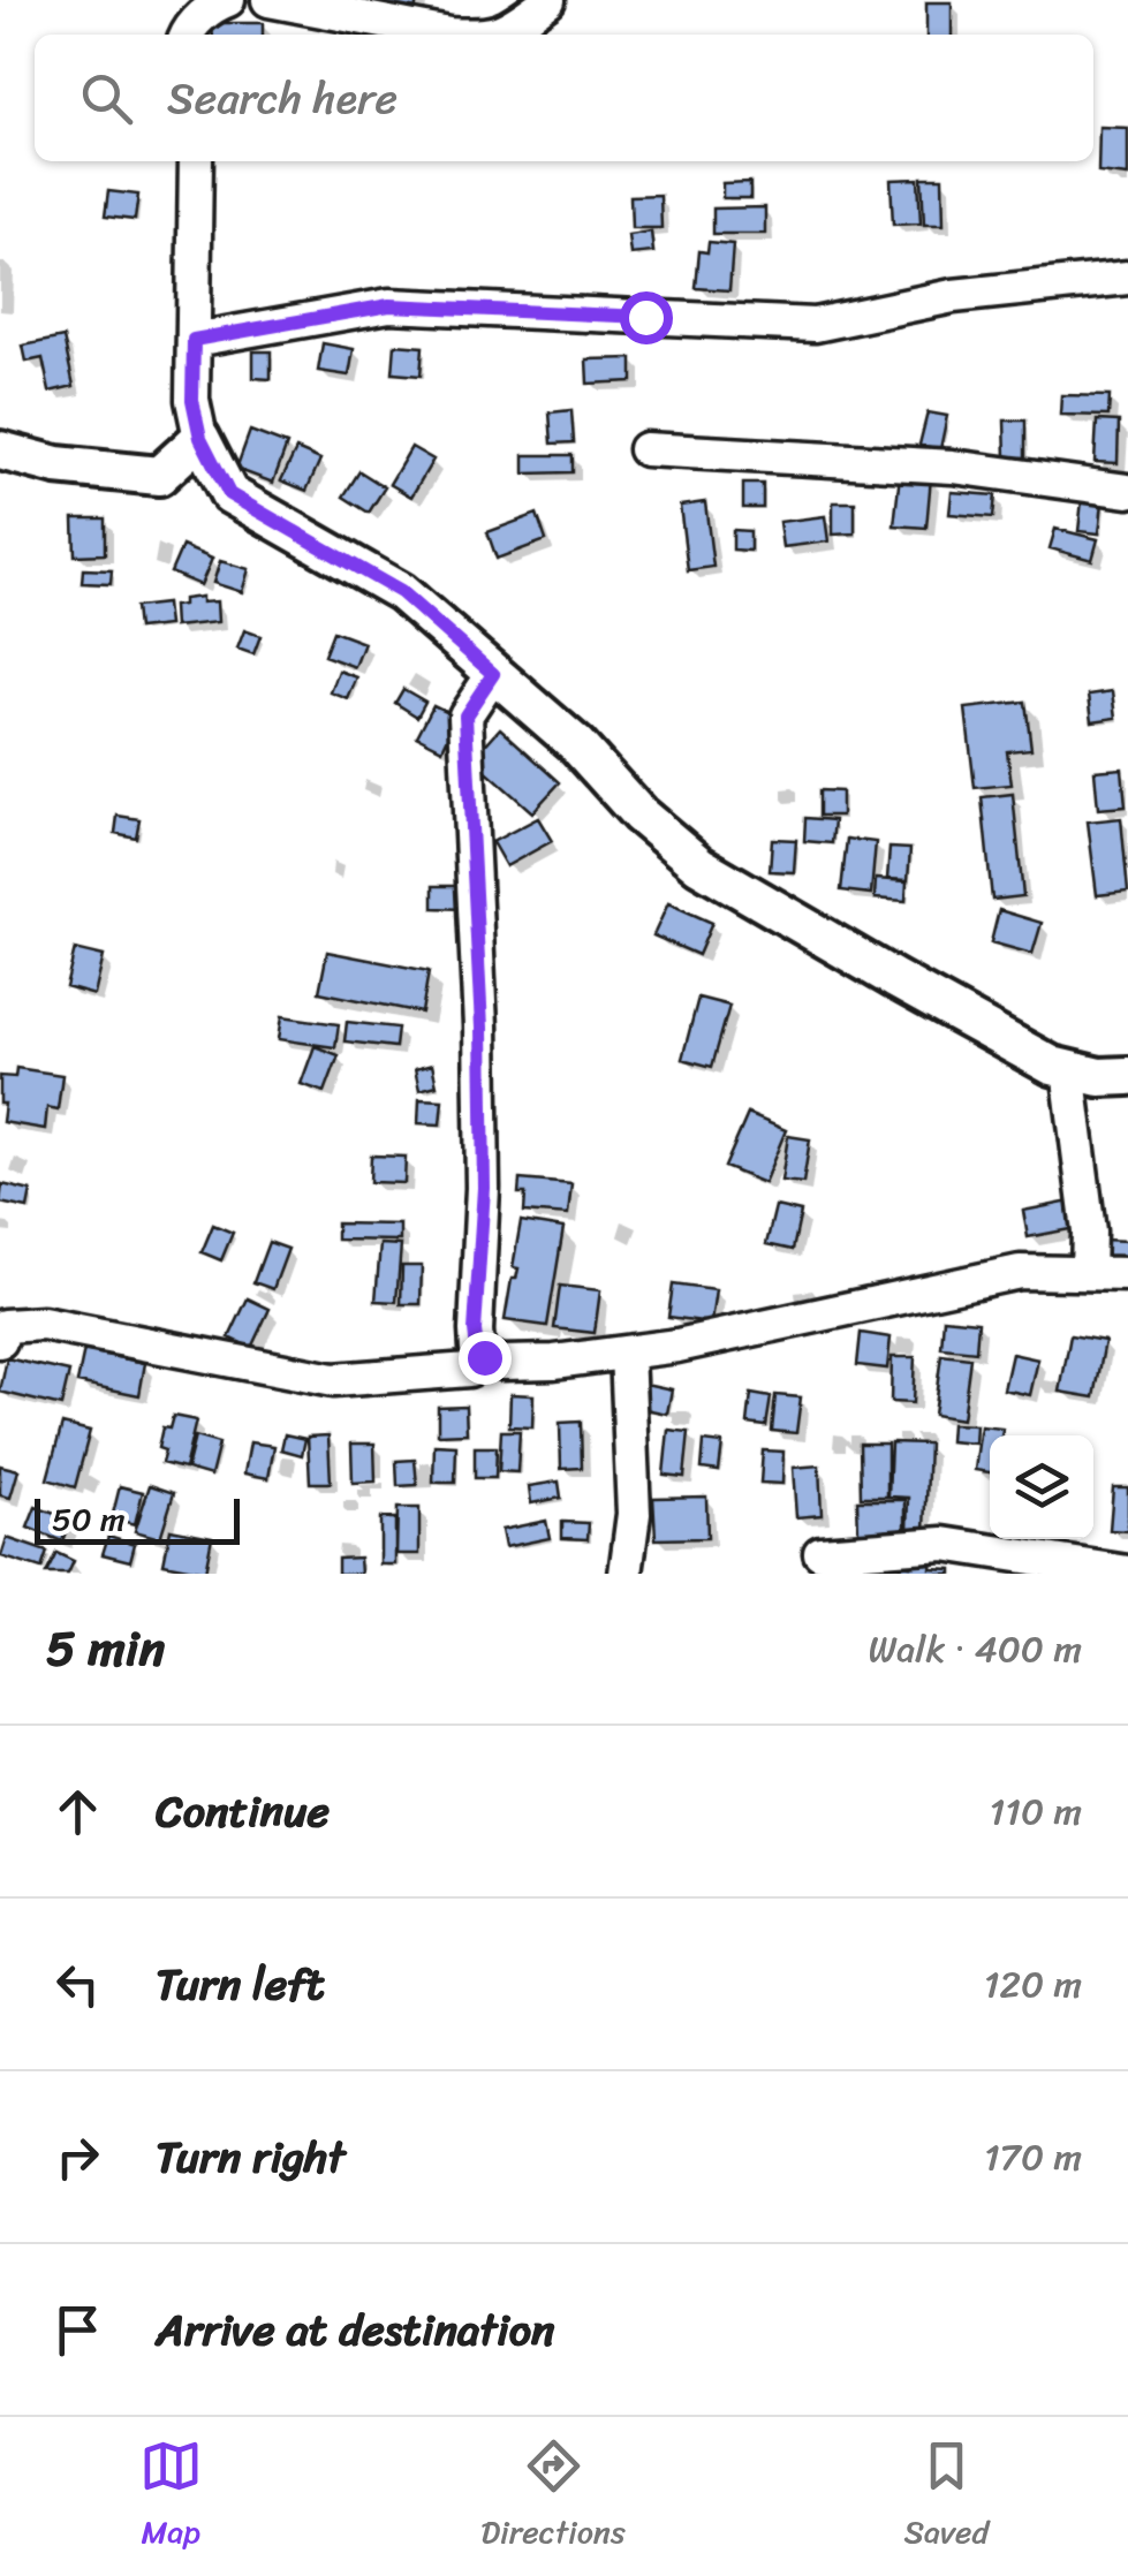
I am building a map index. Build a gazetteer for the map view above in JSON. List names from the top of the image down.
{
  "scale_bar": "50 m",
  "page": {
    "search": "Search here",
    "scale": "50 m",
    "heading": ["5 min", "Walk · 400 m"],
    "list": [
      ["Continue", "110 m"],
      ["Turn left", "120 m"],
      ["Turn right", "170 m"],
      "Arrive at destination"
    ],
    "nav": ["Map", "Directions", "Saved"]
  }
}
